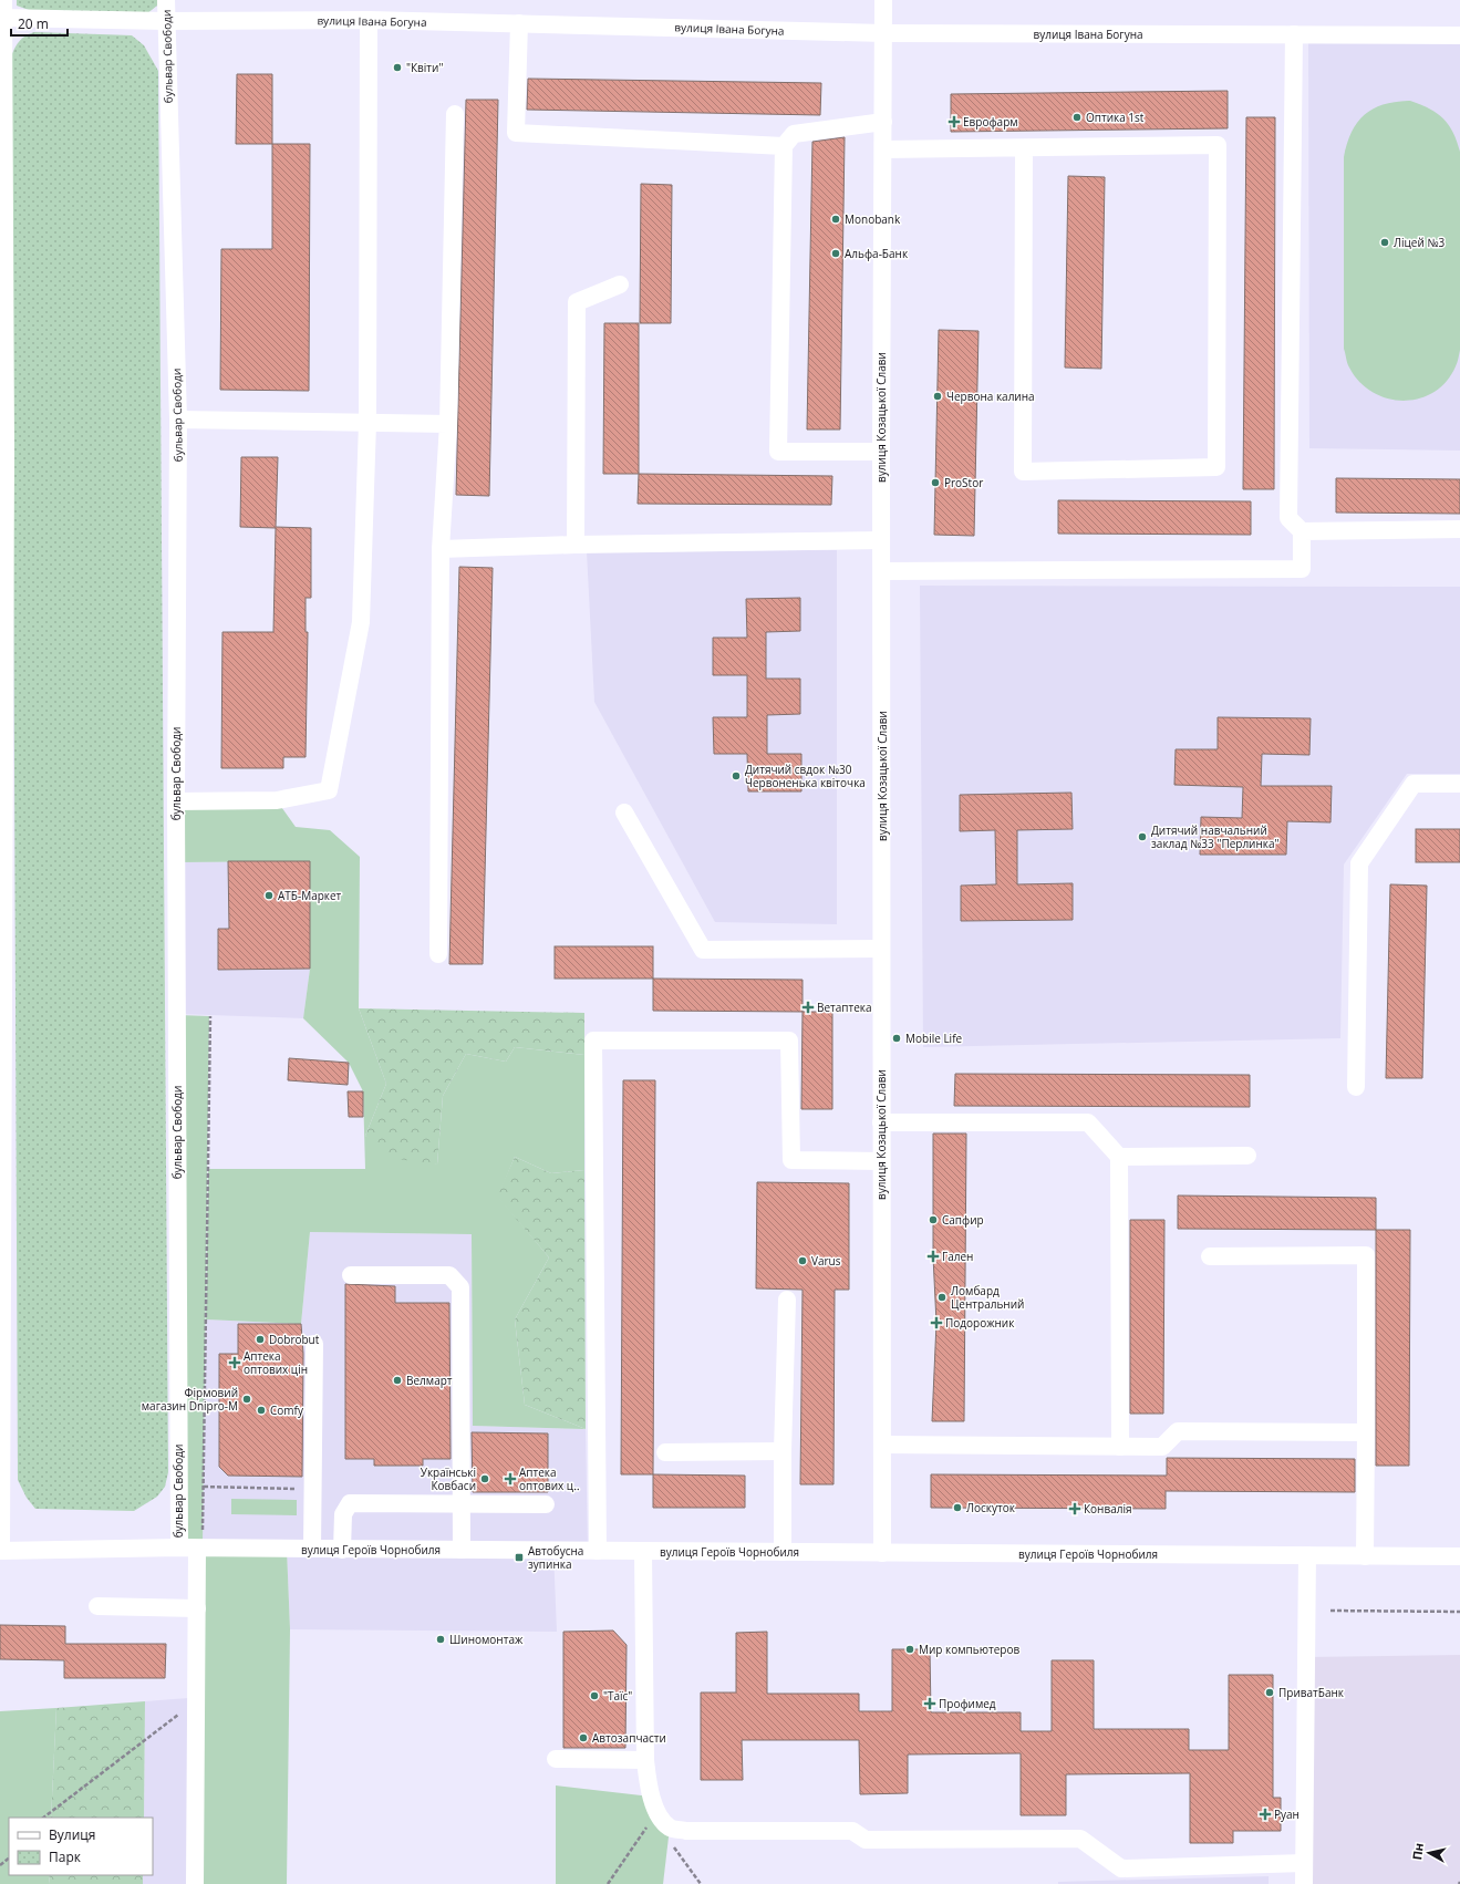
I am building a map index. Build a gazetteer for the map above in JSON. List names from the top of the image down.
{
  "streets": {
    "street": [
      "вулиця Івана Богуна",
      "бульвар Свободи",
      "вулиця Козацької Слави",
      "вулиця Героїв Чорнобиля"
    ]
  },
  "crossings": [
    ["вулиця Івана Богуна", "бульвар Свободи"],
    ["вулиця Івана Богуна", "вулиця Козацької Слави"],
    ["бульвар Свободи", "вулиця Героїв Чорнобиля"],
    ["вулиця Козацької Слави", "вулиця Героїв Чорнобиля"]
  ],
  "places": {
    "other": [
      "\"Квіти\"",
      "Оптика 1st",
      "Monobank",
      "Ліцей №3",
      "Альфа-Банк",
      "Червона калина",
      "ProStor",
      "Дитячий свдок №30 Червоненька квіточка",
      "Дитячий навчальний заклад №33 \"Перлинка\"",
      "АТБ-Маркет",
      "Mobile Life",
      "Сапфир",
      "Varus",
      "Ломбард Центральний",
      "Dobrobut",
      "Велмарт",
      "Фірмовий магазин Dnipro-M",
      "Comfy",
      "Українські Ковбаси",
      "Лоскуток",
      "Шиномонтаж",
      "Мир компьютеров",
      "ПриватБанк",
      "\"Таїс\"",
      "Автозапчаcти"
    ],
    "health": [
      "Еврофарм",
      "Ветаптека",
      "Гален",
      "Подорожник",
      "Аптека оптових цін",
      "Аптека оптових ц‥",
      "Конвалія",
      "Профимед",
      "Руан"
    ],
    "transit": ["Автобусна зупинка"]
  },
  "legend": ["Вулиця", "Парк"],
  "scale_bar": "20 m",
  "north": "left"
}
